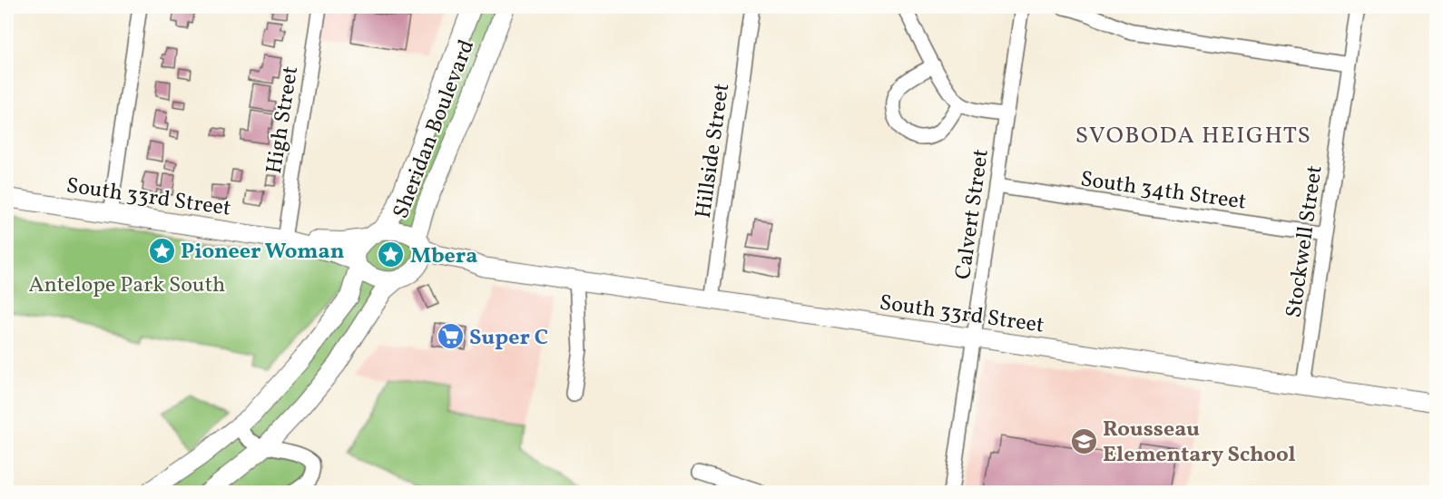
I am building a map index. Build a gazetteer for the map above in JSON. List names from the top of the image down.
{
  "streets": {
    "main road": ["Sheridan Boulevard", "South 33rd Street"],
    "street": [
      "High Street",
      "Hillside Street",
      "South 34th Street",
      "Calvert Street",
      "Stockwell Street"
    ]
  },
  "crossings": [
    ["High Street", "South 33rd Street"],
    ["Sheridan Boulevard", "South 33rd Street"],
    ["Hillside Street", "South 33rd Street"],
    ["South 34th Street", "Calvert Street"],
    ["South 34th Street", "Stockwell Street"],
    ["South 33rd Street", "Calvert Street"],
    ["South 33rd Street", "Stockwell Street"]
  ],
  "districts": ["SVOBODA HEIGHTS"],
  "parks": ["Antelope Park South"],
  "places": {
    "place": ["Pioneer Woman", "Mbera"],
    "supermarket": ["Super C"],
    "school or university": ["Rousseau Elementary School"]
  }
}
